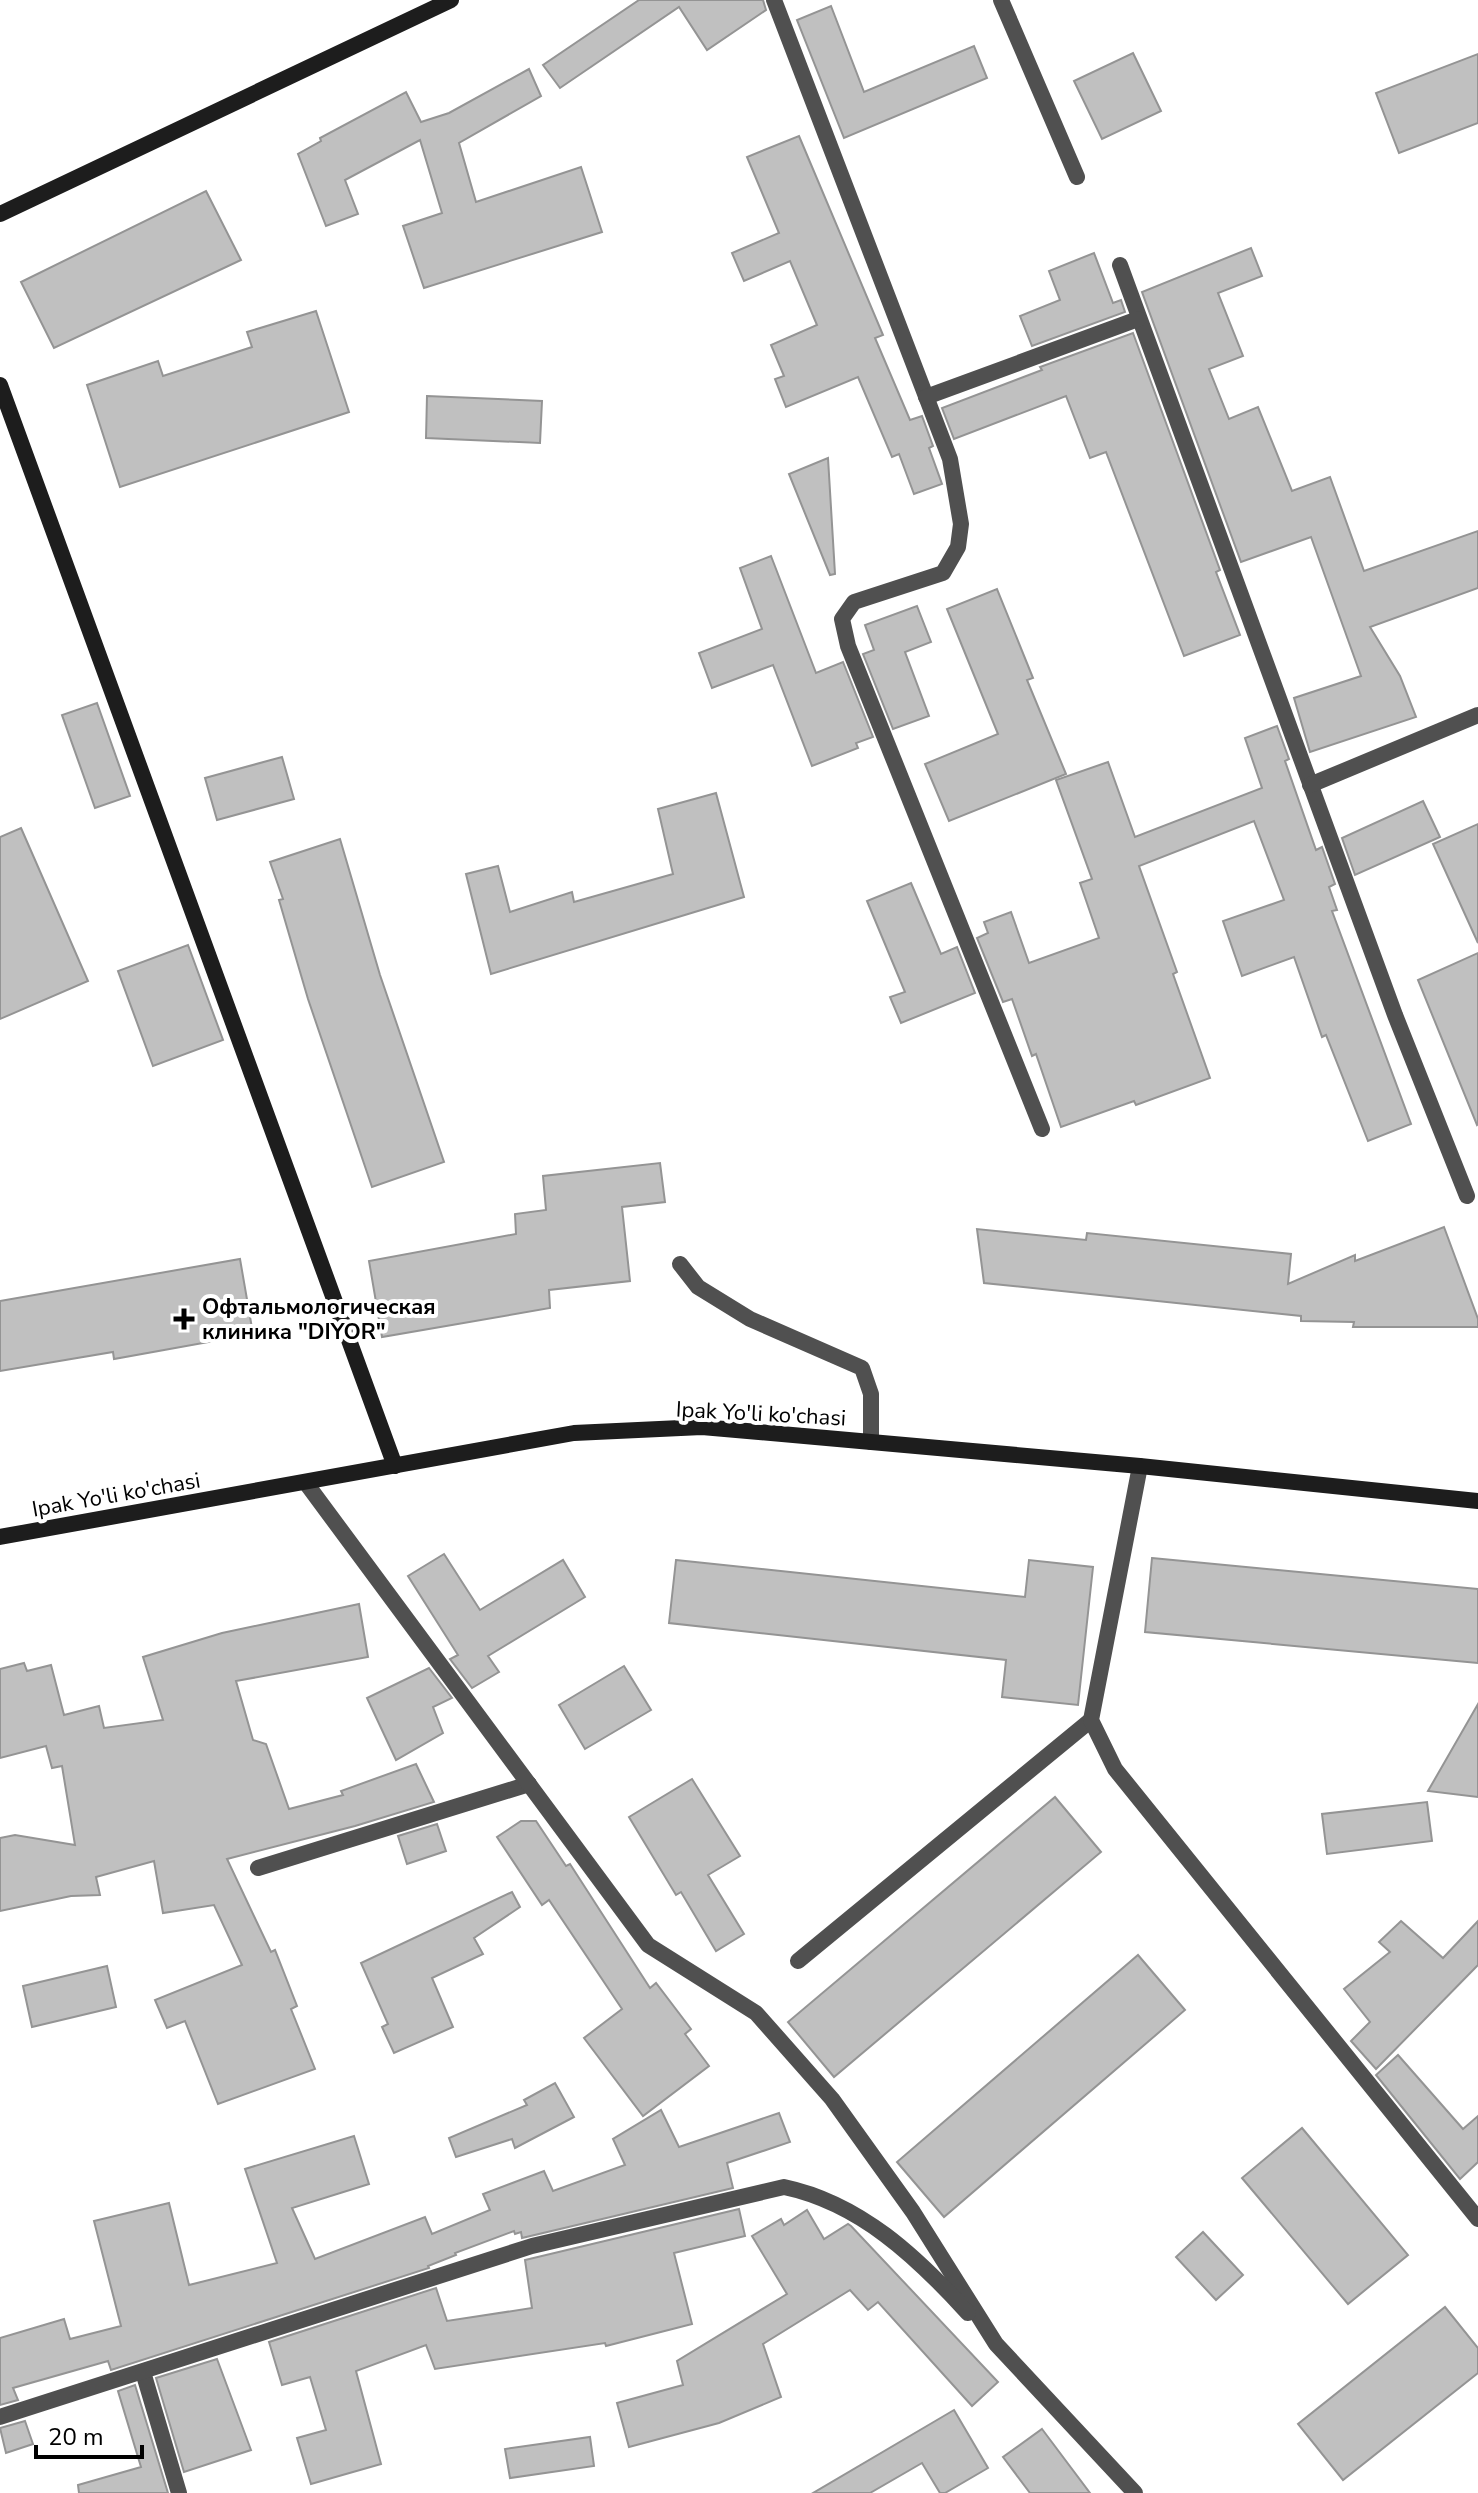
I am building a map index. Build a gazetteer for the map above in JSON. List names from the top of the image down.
{
  "streets": {
    "street": ["Ipak Yo'li ko'chasi"]
  },
  "places": {
    "health": ["Офтальмологическая клиника \"DIYOR\""]
  },
  "scale_bar": "20 m"
}
